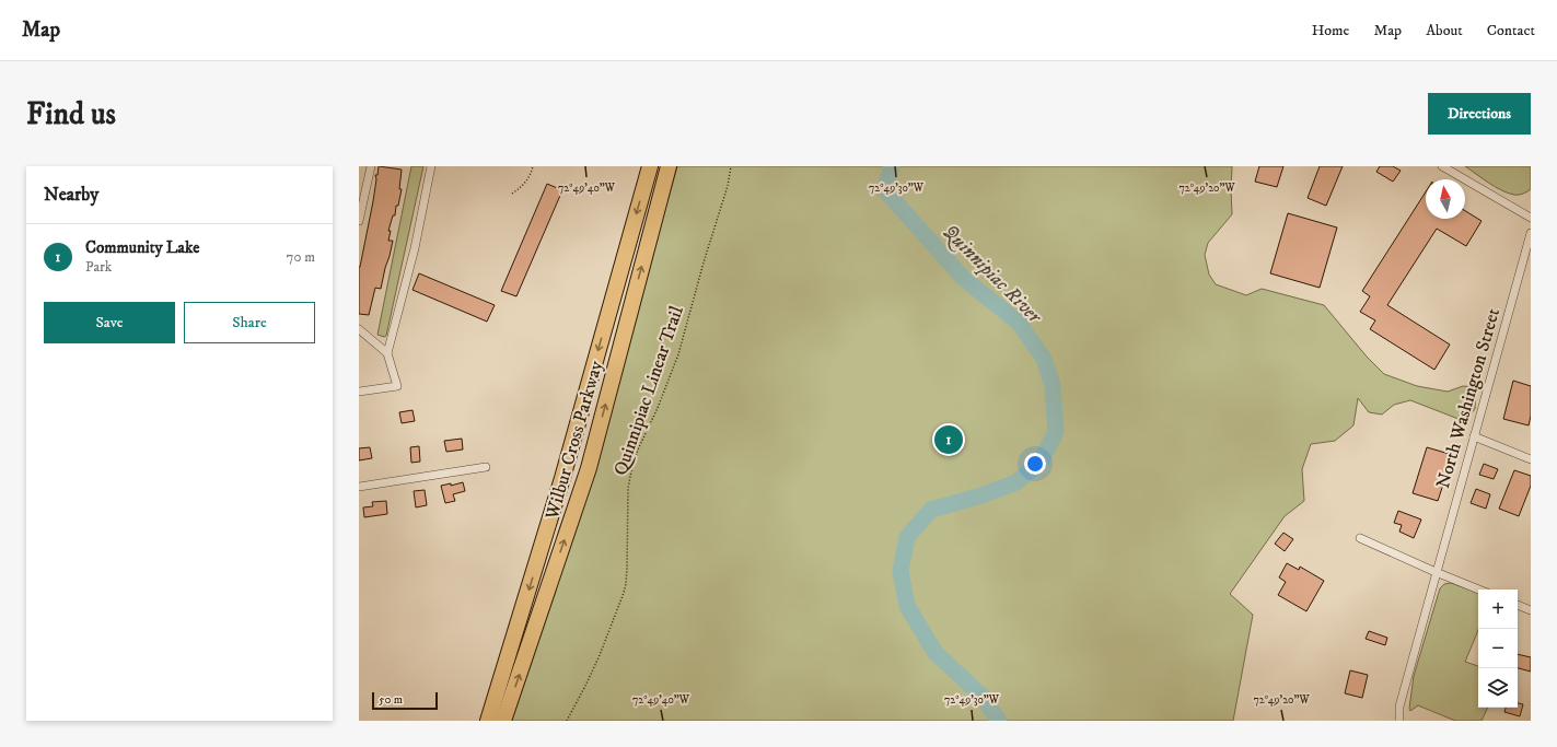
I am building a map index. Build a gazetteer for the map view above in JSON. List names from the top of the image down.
{
  "streets": {
    "highway": ["Wilbur Cross Parkway"],
    "street": ["North Washington Street"],
    "path": ["Quinnipiac Linear Trail"]
  },
  "water": ["Quinnipiac River"],
  "scale_bar": "50 m",
  "north": "top",
  "page": {
    "header": "Map",
    "nav": [
      "Home",
      "Map",
      "About",
      "Contact"
    ],
    "buttons": [
      "Directions",
      ["Save", "Share"]
    ],
    "title": "Find us",
    "heading": "Nearby",
    "list": [
      {
        "mark": "1",
        "name": "Community Lake",
        "note": "Park",
        "value": "70 m"
      }
    ],
    "pins": "1",
    "map_buttons": ["+", "−"],
    "scale": "50 m"
  },
  "coordinates": ["72°49'40\"W", "72°49'30\"W", "72°49'20\"W"]
}
